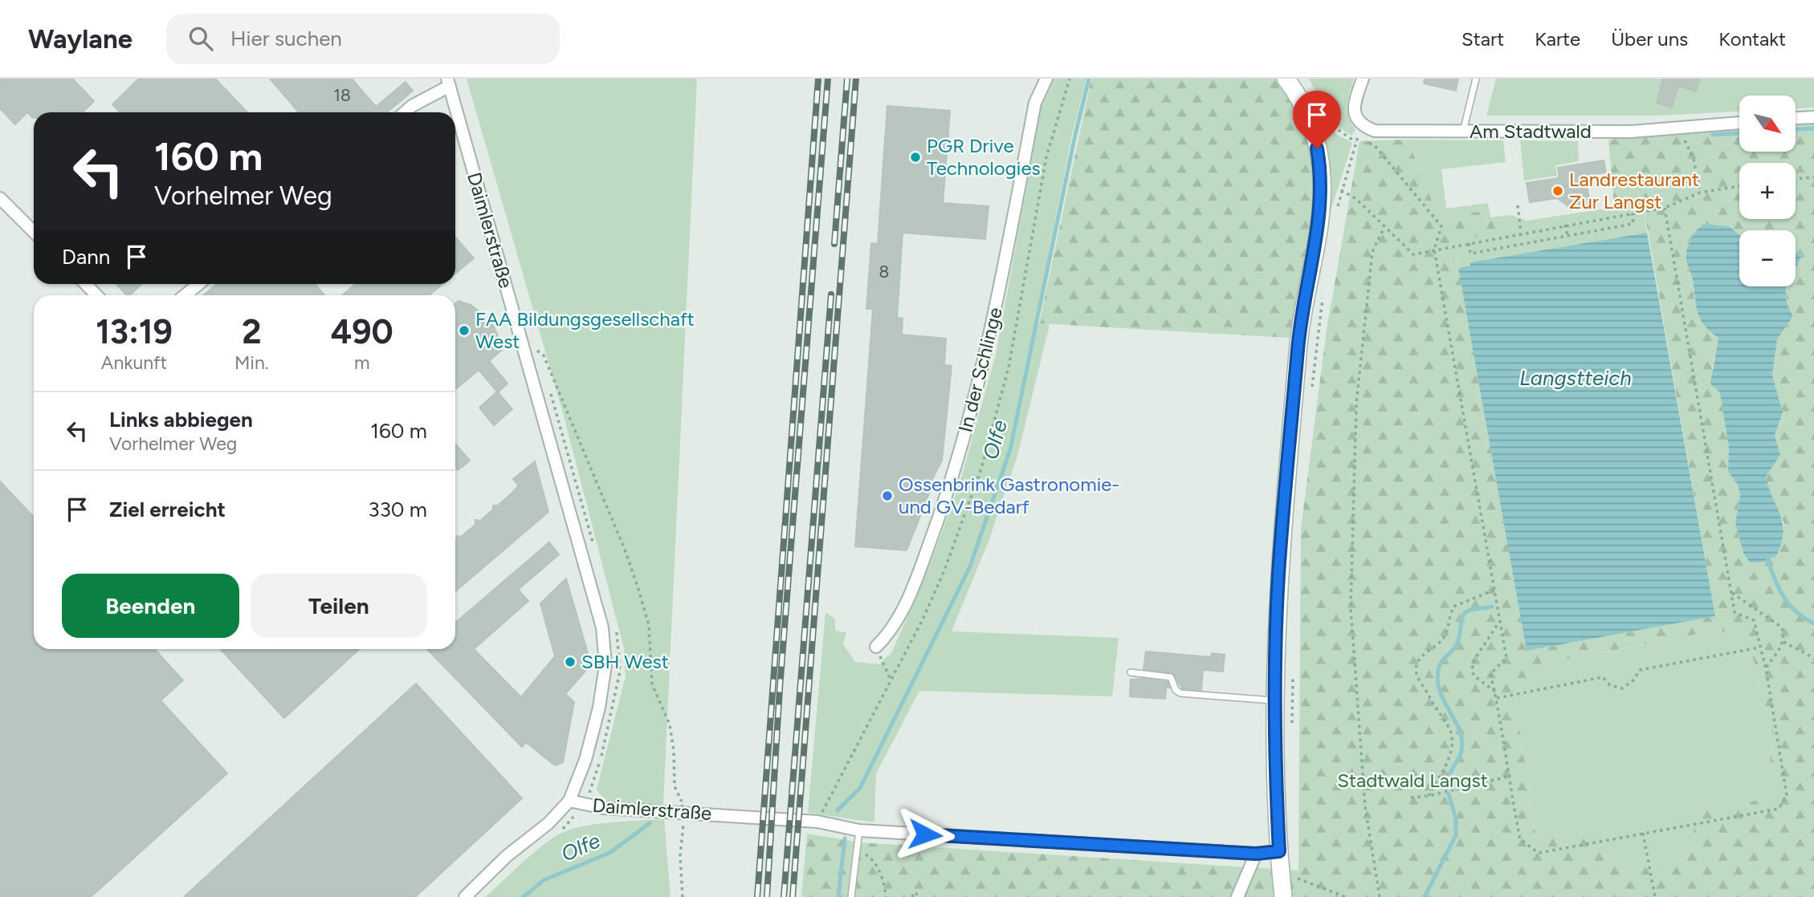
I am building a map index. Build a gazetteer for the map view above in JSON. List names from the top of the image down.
{
  "streets": {
    "street": ["Am Stadtwald", "Daimlerstraße", "In der Schlinge"]
  },
  "water": ["Langstteich", "Olfe"],
  "parks": ["Stadtwald Langst"],
  "places": [
    "PGR Drive Technologies",
    "Landrestaurant Zur Langst",
    "FAA Bildungsgesellschaft West",
    "Ossenbrink Gastronomie- und GV-Bedarf",
    "SBH West"
  ],
  "house_numbers": ["18", "8"],
  "north": "bottom right",
  "page": {
    "header": "Waylane",
    "search": "Hier suchen",
    "nav": [
      "Start",
      "Karte",
      "Über uns",
      "Kontakt"
    ],
    "map_buttons": ["+", "−"],
    "turn": ["160 m", "Vorhelmer Weg"],
    "then": "Dann",
    "eta": [
      "13:19",
      "Ankunft",
      "2",
      "Min.",
      "490",
      "m"
    ],
    "list": [
      {
        "name": "Links abbiegen",
        "note": "Vorhelmer Weg",
        "value": "160 m"
      },
      {
        "name": "Ziel erreicht",
        "value": "330 m"
      }
    ],
    "buttons": ["Beenden", "Teilen"]
  }
}
